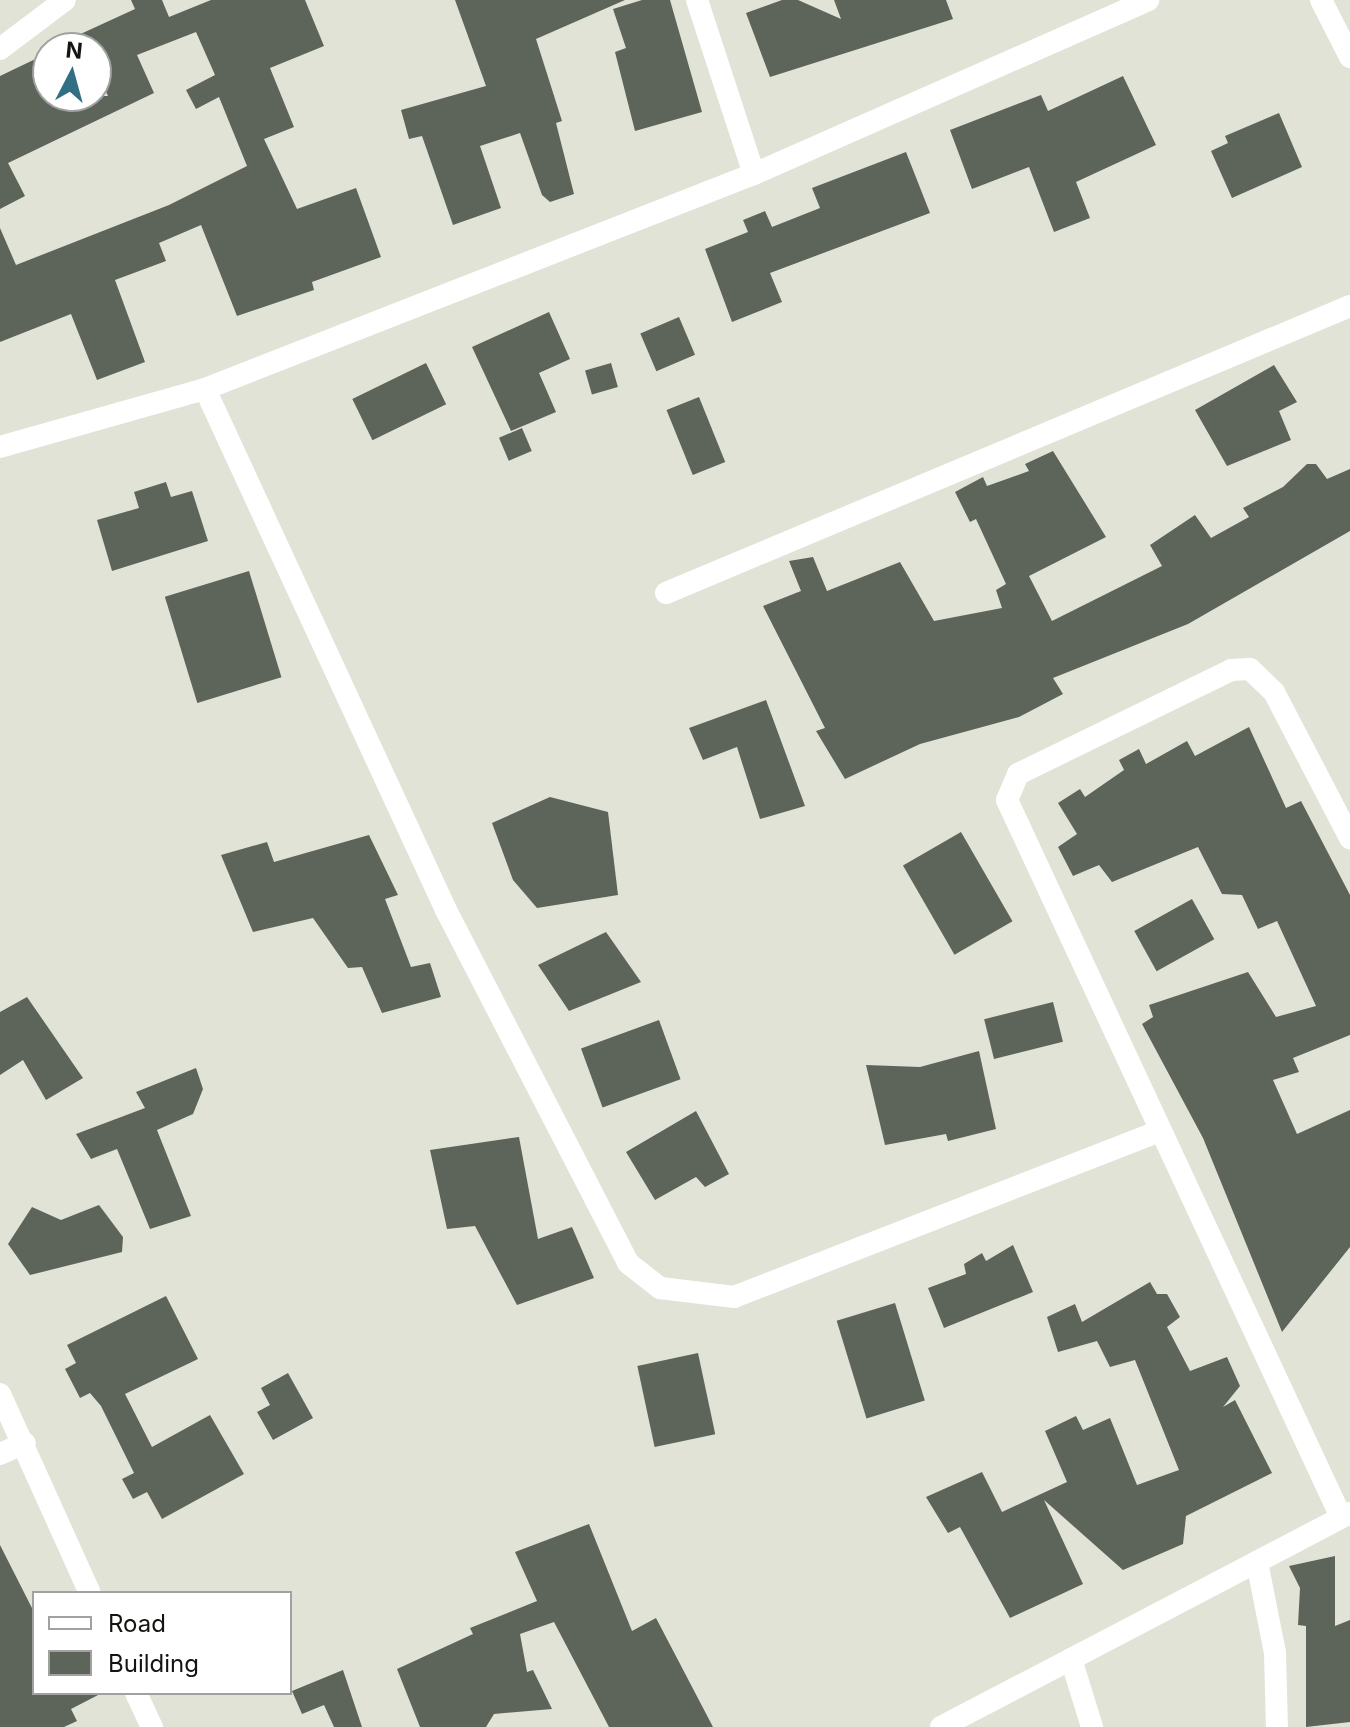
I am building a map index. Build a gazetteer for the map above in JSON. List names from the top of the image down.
{
  "legend": ["Road", "Building"],
  "north": "top"
}
